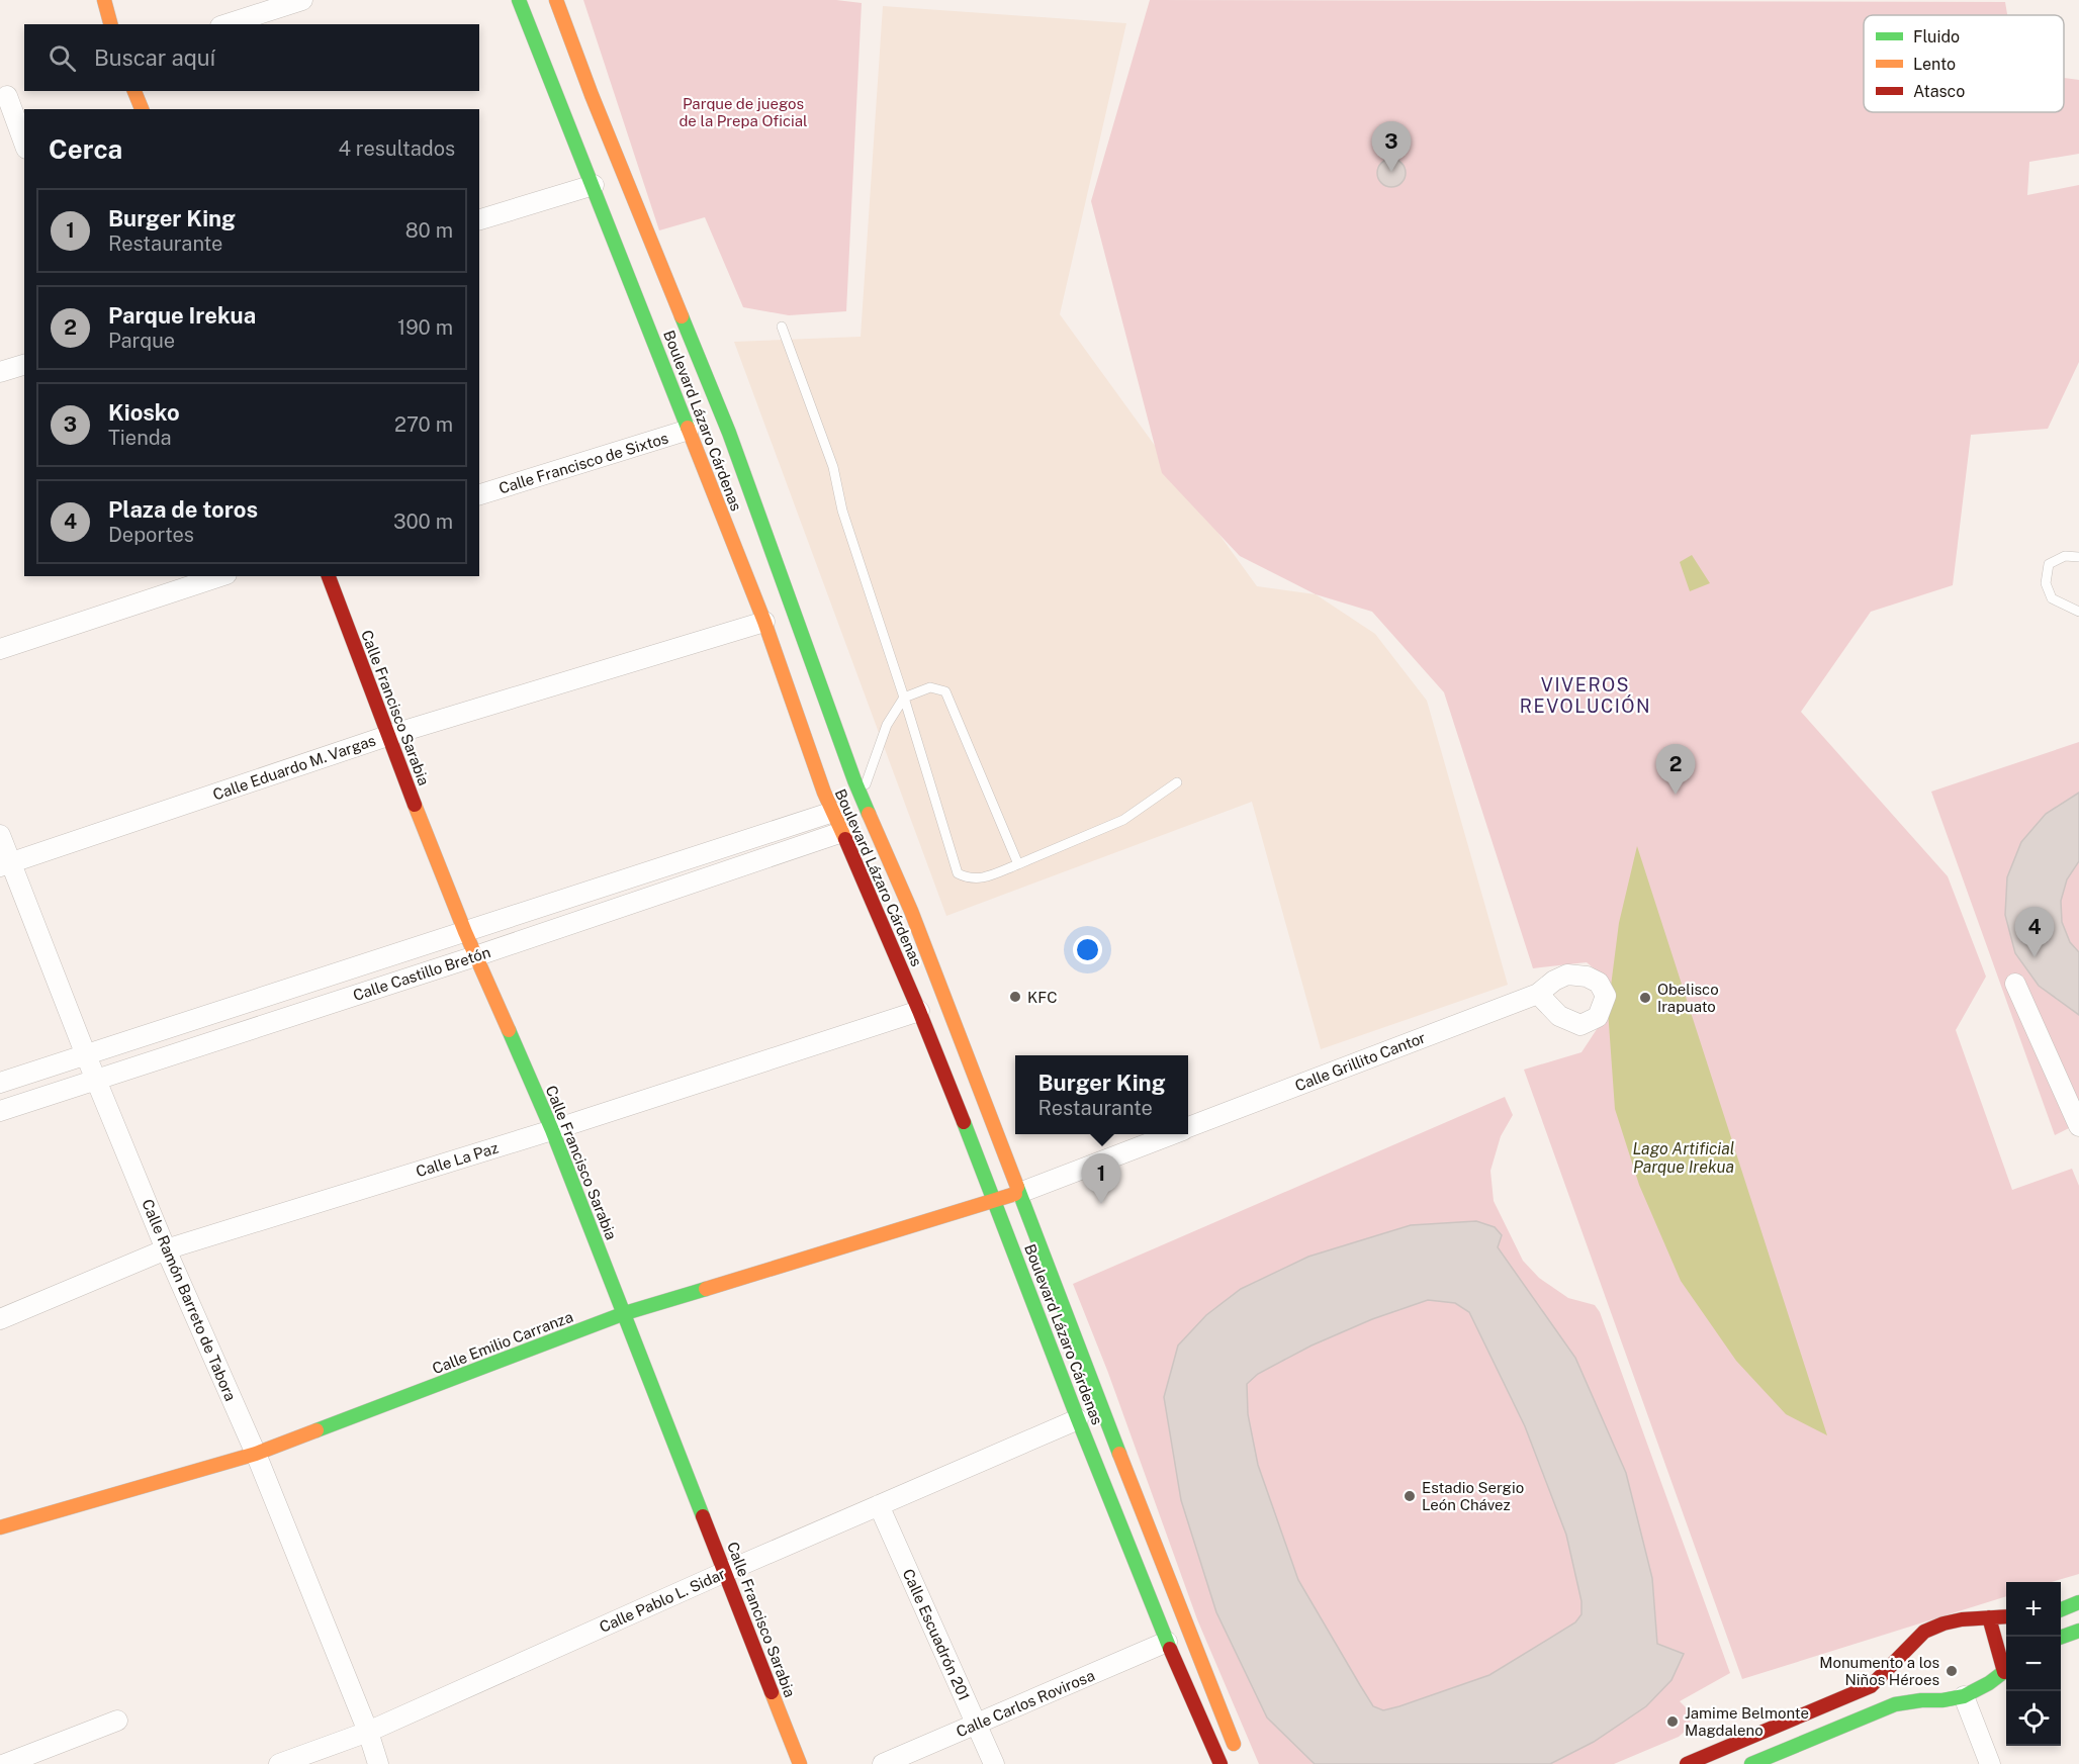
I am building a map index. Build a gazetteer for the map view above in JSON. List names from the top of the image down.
{
  "streets": {
    "main road": ["Boulevard Lázaro Cárdenas", "Calle Francisco Sarabia", "Calle Emilio Carranza"],
    "street": [
      "Calle Francisco de Sixtos",
      "Calle Eduardo M. Vargas",
      "Calle Castillo Bretón",
      "Calle Grillito Cantor",
      "Calle La Paz",
      "Calle Ramón Barreto de Tabora",
      "Calle Pablo L. Sidar",
      "Calle Escuadrón 201",
      "Calle Carlos Rovirosa"
    ]
  },
  "crossings": [
    ["Boulevard Lázaro Cárdenas", "Calle Francisco de Sixtos"],
    ["Boulevard Lázaro Cárdenas", "Calle Eduardo M. Vargas"],
    ["Boulevard Lázaro Cárdenas", "Calle Castillo Bretón"],
    ["Boulevard Lázaro Cárdenas", "Calle Grillito Cantor"],
    ["Boulevard Lázaro Cárdenas", "Calle La Paz"],
    ["Boulevard Lázaro Cárdenas", "Calle Emilio Carranza"],
    ["Boulevard Lázaro Cárdenas", "Calle Pablo L. Sidar"],
    ["Boulevard Lázaro Cárdenas", "Calle Carlos Rovirosa"],
    ["Calle Francisco Sarabia", "Calle Eduardo M. Vargas"],
    ["Calle Francisco Sarabia", "Calle Castillo Bretón"],
    ["Calle Francisco Sarabia", "Calle La Paz"],
    ["Calle Francisco Sarabia", "Calle Emilio Carranza"],
    ["Calle Francisco Sarabia", "Calle Pablo L. Sidar"],
    ["Calle Eduardo M. Vargas", "Calle Ramón Barreto de Tabora"],
    ["Calle Castillo Bretón", "Calle Ramón Barreto de Tabora"],
    ["Calle Grillito Cantor", "Calle Emilio Carranza"],
    ["Calle La Paz", "Calle Ramón Barreto de Tabora"],
    ["Calle Ramón Barreto de Tabora", "Calle Emilio Carranza"],
    ["Calle Ramón Barreto de Tabora", "Calle Pablo L. Sidar"],
    ["Calle Pablo L. Sidar", "Calle Escuadrón 201"],
    ["Calle Escuadrón 201", "Calle Carlos Rovirosa"]
  ],
  "districts": ["VIVEROS REVOLUCIÓN"],
  "water": ["Lago Artificial Parque Irekua"],
  "parks": ["Parque de juegos de la Prepa Oficial"],
  "places": [
    "KFC",
    "Obelisco Irapuato",
    "Estadio Sergio León Chávez",
    "Monumento a los Niños Héroes",
    "Jamime Belmonte Magdaleno"
  ],
  "legend": ["Fluido", "Lento", "Atasco"],
  "page": {
    "search": "Buscar aquí",
    "heading": ["Cerca", "4 resultados"],
    "pins": [
      "3",
      "2",
      "4",
      "1"
    ],
    "list": [
      {
        "mark": "1",
        "name": "Burger King",
        "note": "Restaurante",
        "value": "80 m"
      },
      {
        "mark": "2",
        "name": "Parque Irekua",
        "note": "Parque",
        "value": "190 m"
      },
      {
        "mark": "3",
        "name": "Kiosko",
        "note": "Tienda",
        "value": "270 m"
      },
      {
        "mark": "4",
        "name": "Plaza de toros",
        "note": "Deportes",
        "value": "300 m"
      }
    ],
    "popup": ["Burger King", "Restaurante"],
    "map_buttons": ["+", "−"]
  }
}
